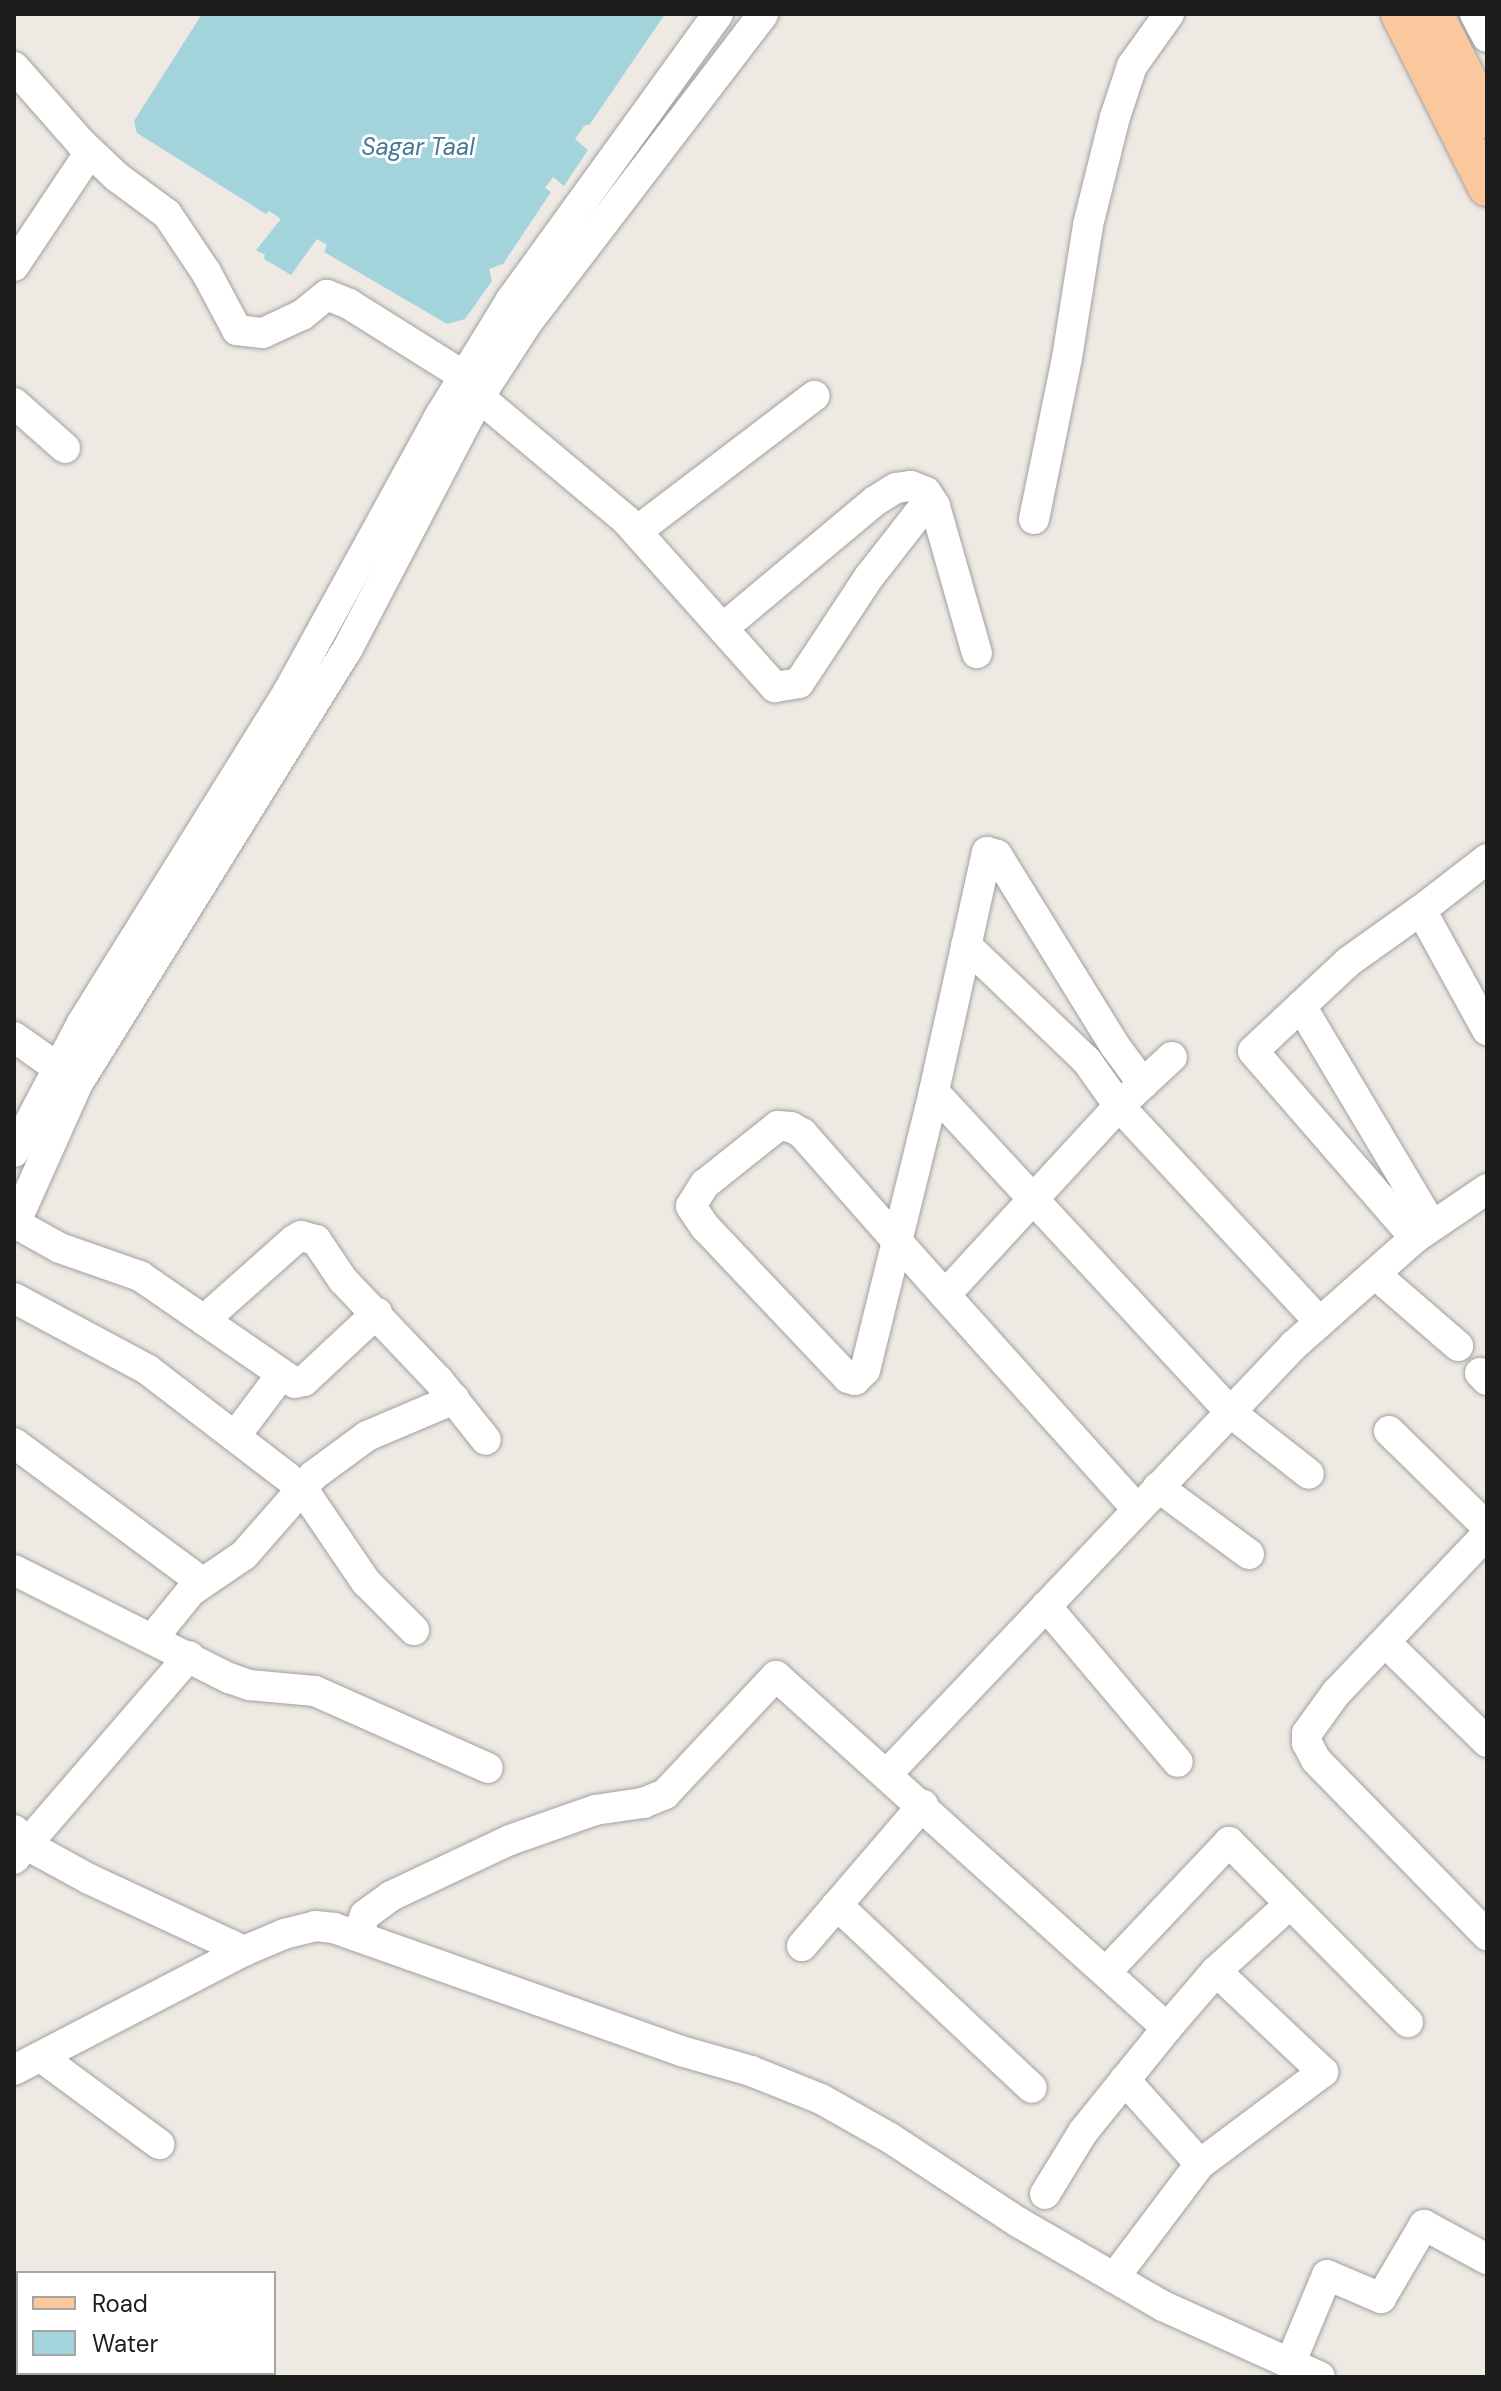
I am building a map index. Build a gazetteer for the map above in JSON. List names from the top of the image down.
{
  "water": ["Sagar Taal"],
  "legend": ["Road", "Water"]
}
